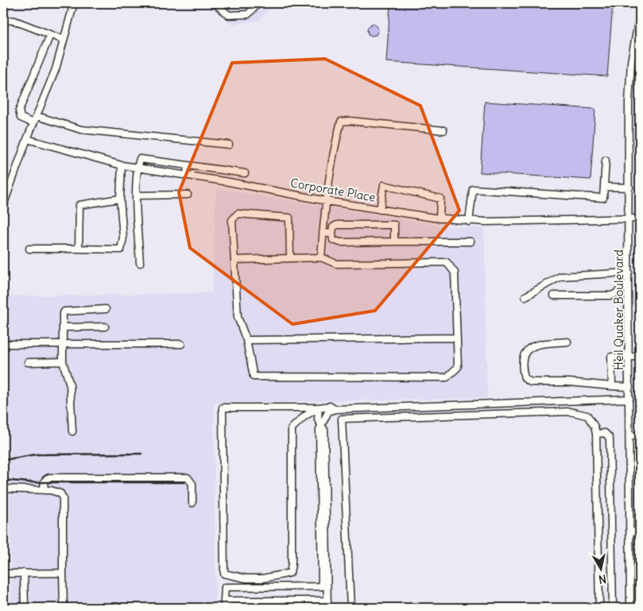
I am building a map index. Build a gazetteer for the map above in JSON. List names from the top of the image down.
{
  "streets": {
    "street": ["Corporate Place", "Heil Quaker Boulevard"]
  },
  "crossings": [
    ["Corporate Place", "Heil Quaker Boulevard"]
  ],
  "north": "bottom"
}
